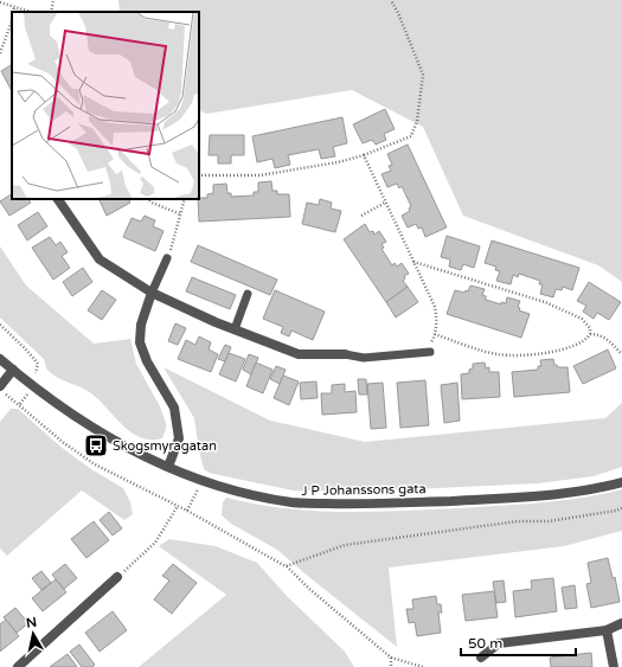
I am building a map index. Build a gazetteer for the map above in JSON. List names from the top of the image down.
{
  "streets": {
    "street": ["J P Johanssons gata"]
  },
  "places": {
    "bus stop": ["Skogsmyragatan"]
  },
  "scale_bar": "50 m",
  "north": "top"
}
